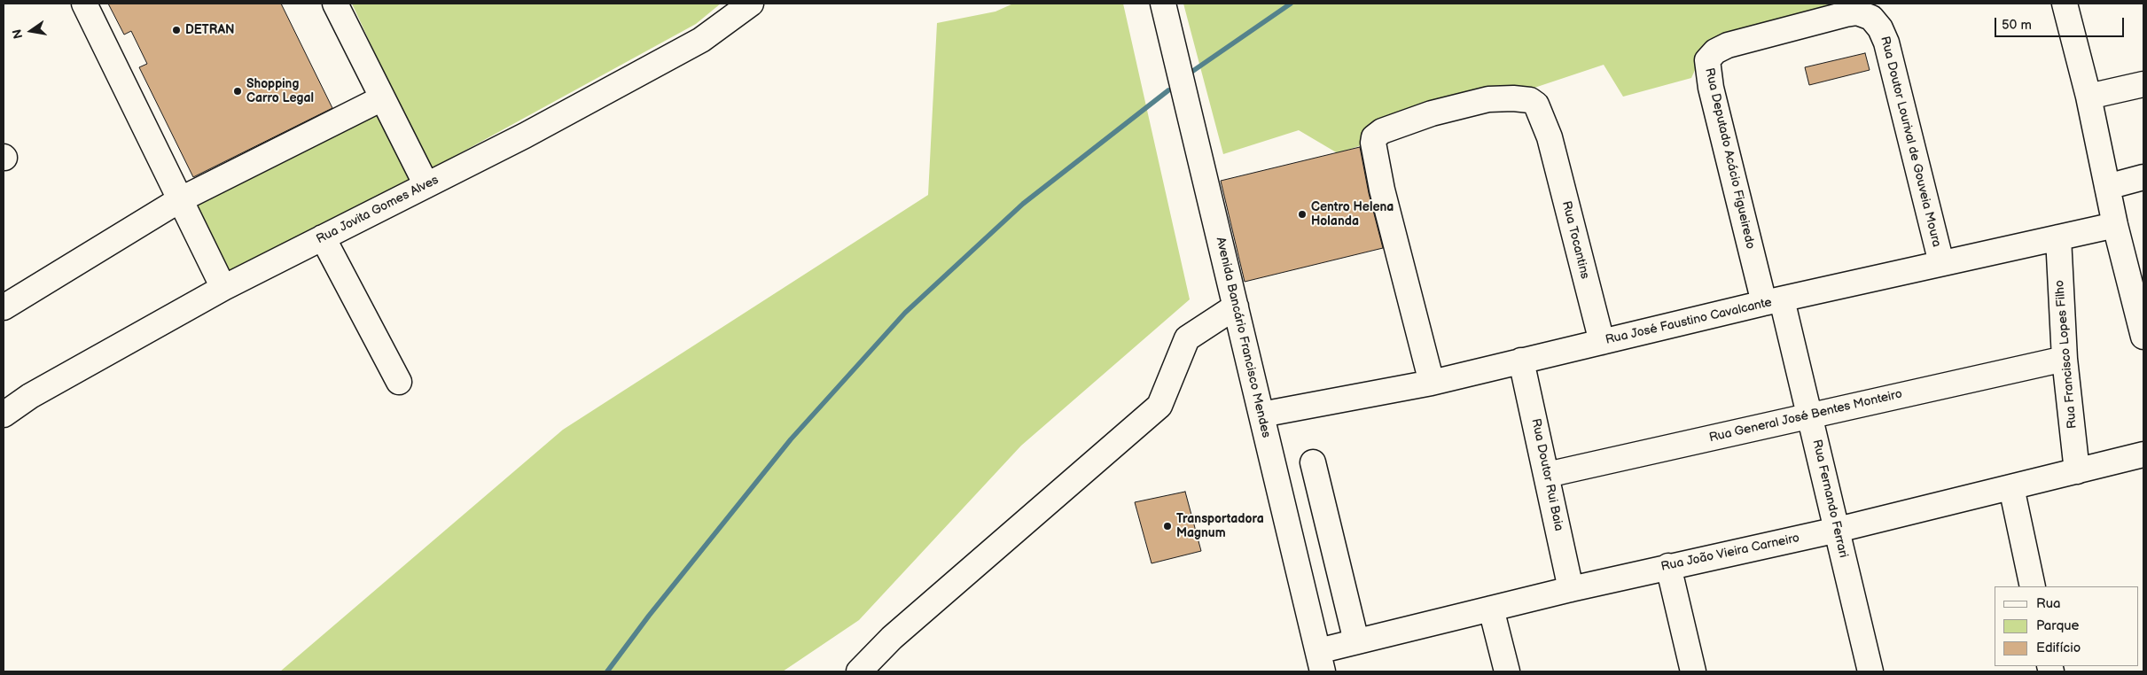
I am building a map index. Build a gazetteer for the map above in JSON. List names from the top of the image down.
{
  "streets": {
    "street": [
      "Rua Doutor Lourival de Gouveia Moura",
      "Rua Deputado Acácio Figueiredo",
      "Rua Jovita Gomes Alves",
      "Rua Tocantins",
      "Rua José Faustino Cavalcante",
      "Avenida Bancário Francisco Mendes",
      "Rua Francisco Lopes Filho",
      "Rua General José Bentes Monteiro",
      "Rua Doutor Rui Baia",
      "Rua Fernando Ferrari",
      "Rua João Vieira Carneiro"
    ]
  },
  "crossings": [
    ["Rua Doutor Lourival de Gouveia Moura", "Rua Deputado Acácio Figueiredo"],
    ["Rua Doutor Lourival de Gouveia Moura", "Rua José Faustino Cavalcante"],
    ["Rua Deputado Acácio Figueiredo", "Rua José Faustino Cavalcante"],
    ["Rua Deputado Acácio Figueiredo", "Rua Fernando Ferrari"],
    ["Rua Tocantins", "Rua José Faustino Cavalcante"],
    ["Rua José Faustino Cavalcante", "Avenida Bancário Francisco Mendes"],
    ["Rua José Faustino Cavalcante", "Rua Francisco Lopes Filho"],
    ["Rua José Faustino Cavalcante", "Rua Doutor Rui Baia"],
    ["Rua José Faustino Cavalcante", "Rua Fernando Ferrari"],
    ["Avenida Bancário Francisco Mendes", "Rua João Vieira Carneiro"],
    ["Rua Francisco Lopes Filho", "Rua General José Bentes Monteiro"],
    ["Rua Francisco Lopes Filho", "Rua João Vieira Carneiro"],
    ["Rua General José Bentes Monteiro", "Rua Doutor Rui Baia"],
    ["Rua General José Bentes Monteiro", "Rua Fernando Ferrari"],
    ["Rua Doutor Rui Baia", "Rua João Vieira Carneiro"],
    ["Rua Fernando Ferrari", "Rua João Vieira Carneiro"]
  ],
  "places": [
    "DETRAN",
    "Shopping Carro Legal",
    "Centro Helena Holanda",
    "Transportadora Magnum"
  ],
  "legend": ["Rua", "Parque", "Edifício"],
  "scale_bar": "50 m",
  "north": "left"
}
